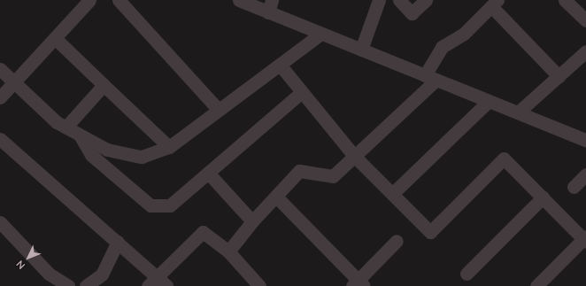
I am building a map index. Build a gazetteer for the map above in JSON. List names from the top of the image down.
{
  "north": "bottom left"
}
